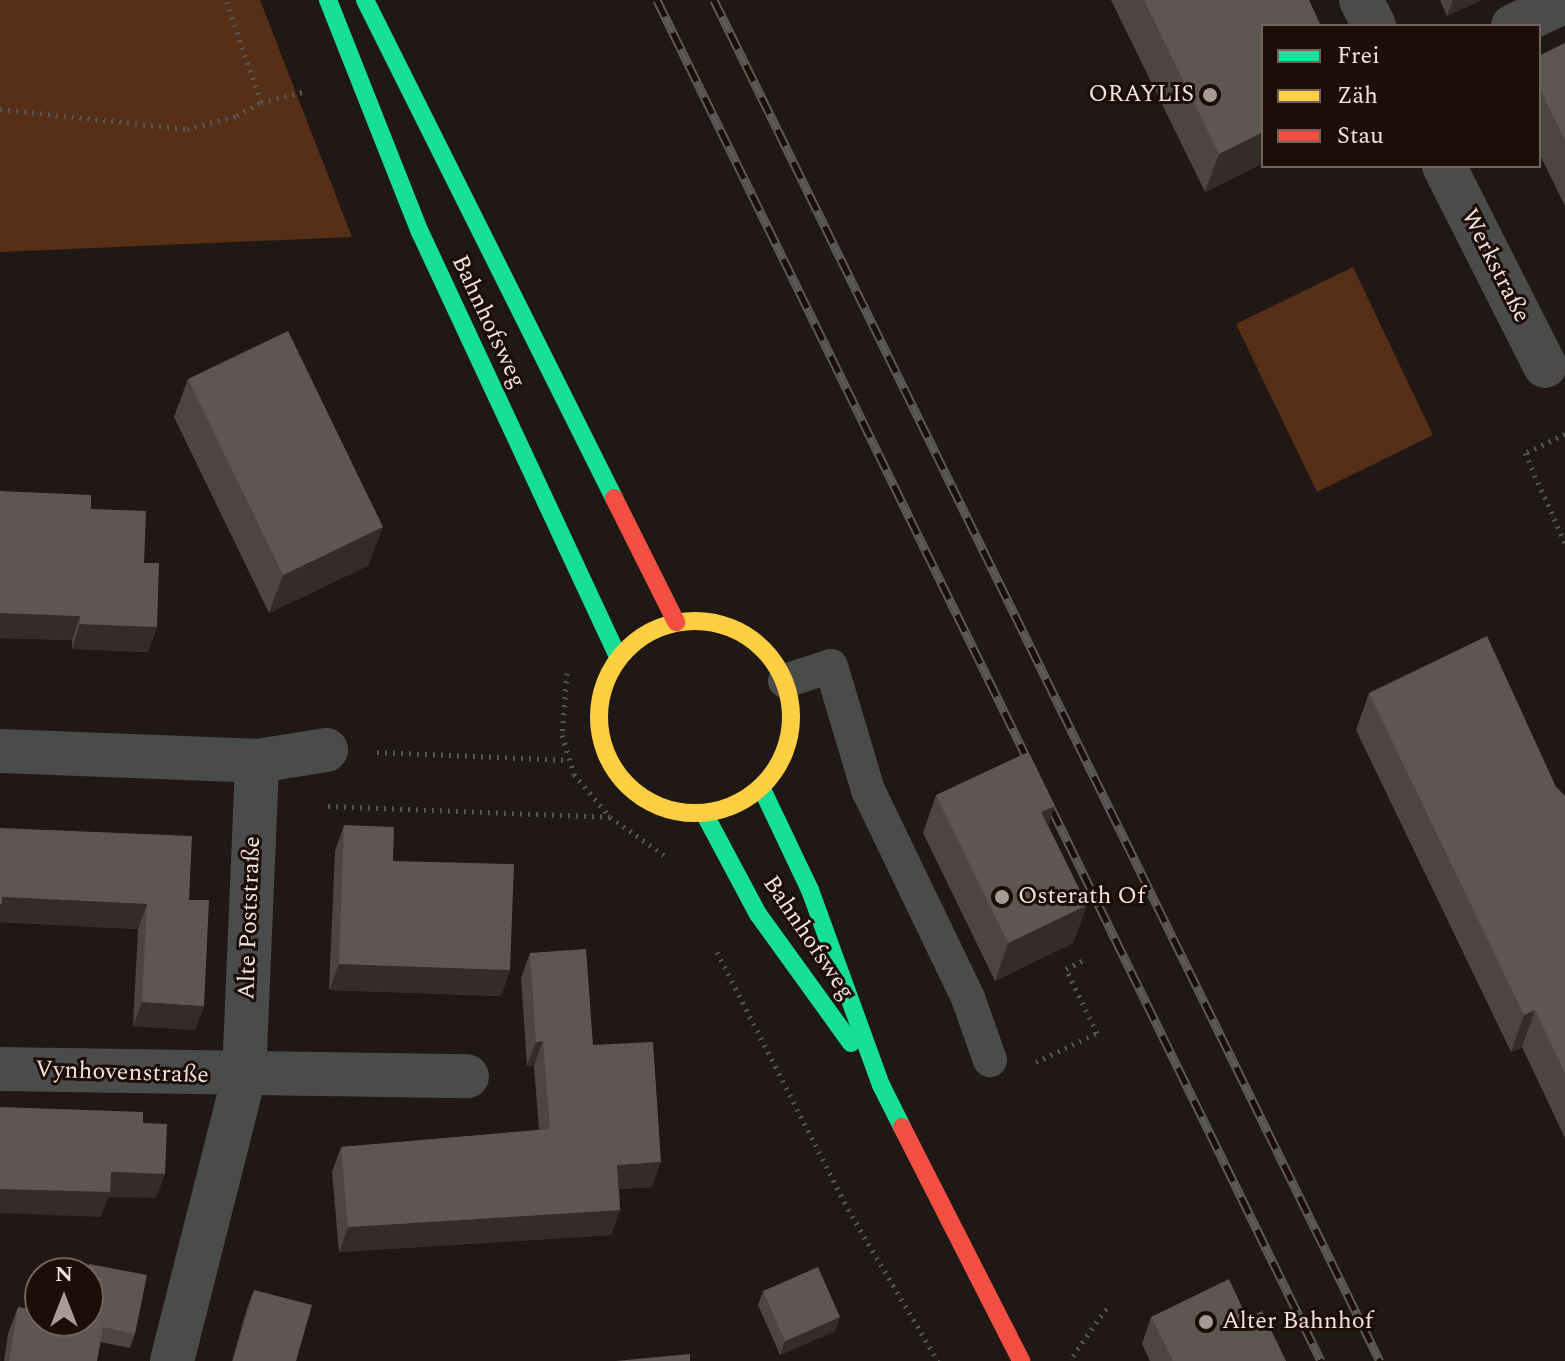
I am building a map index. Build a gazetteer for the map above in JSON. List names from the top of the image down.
{
  "streets": {
    "main road": ["Bahnhofsweg"],
    "street": ["Werkstraße", "Alte Poststraße", "Vynhovenstraße"]
  },
  "crossings": [
    ["Alte Poststraße", "Vynhovenstraße"]
  ],
  "places": ["ORAYLIS", "Osterath Of", "Alter Bahnhof"],
  "legend": ["Frei", "Zäh", "Stau"],
  "north": "top"
}
